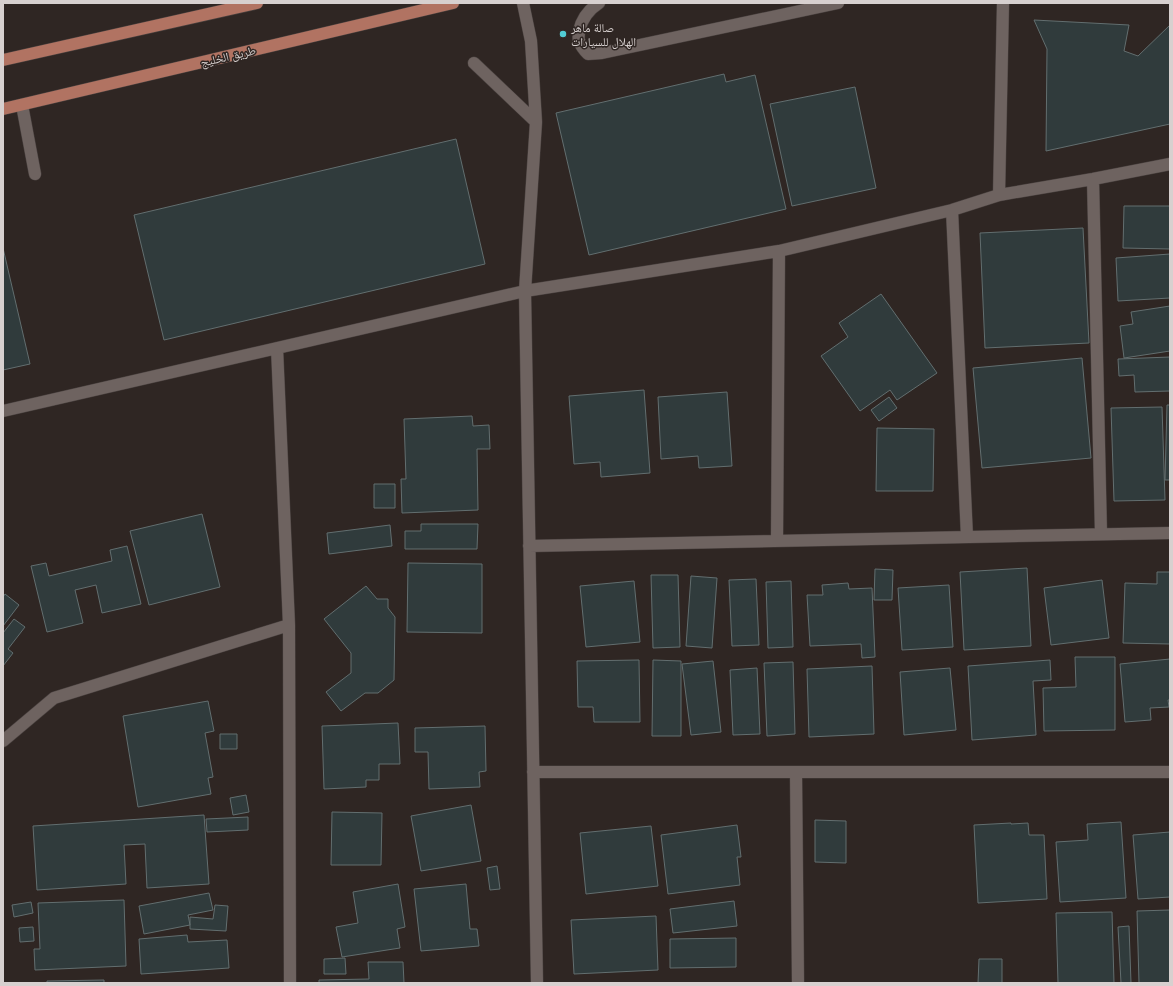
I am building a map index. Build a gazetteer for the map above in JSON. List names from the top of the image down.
{
  "streets": {
    "main road": ["طريق الخليج"]
  },
  "places": ["صالة ماهر الهلال للسيارات"]
}
